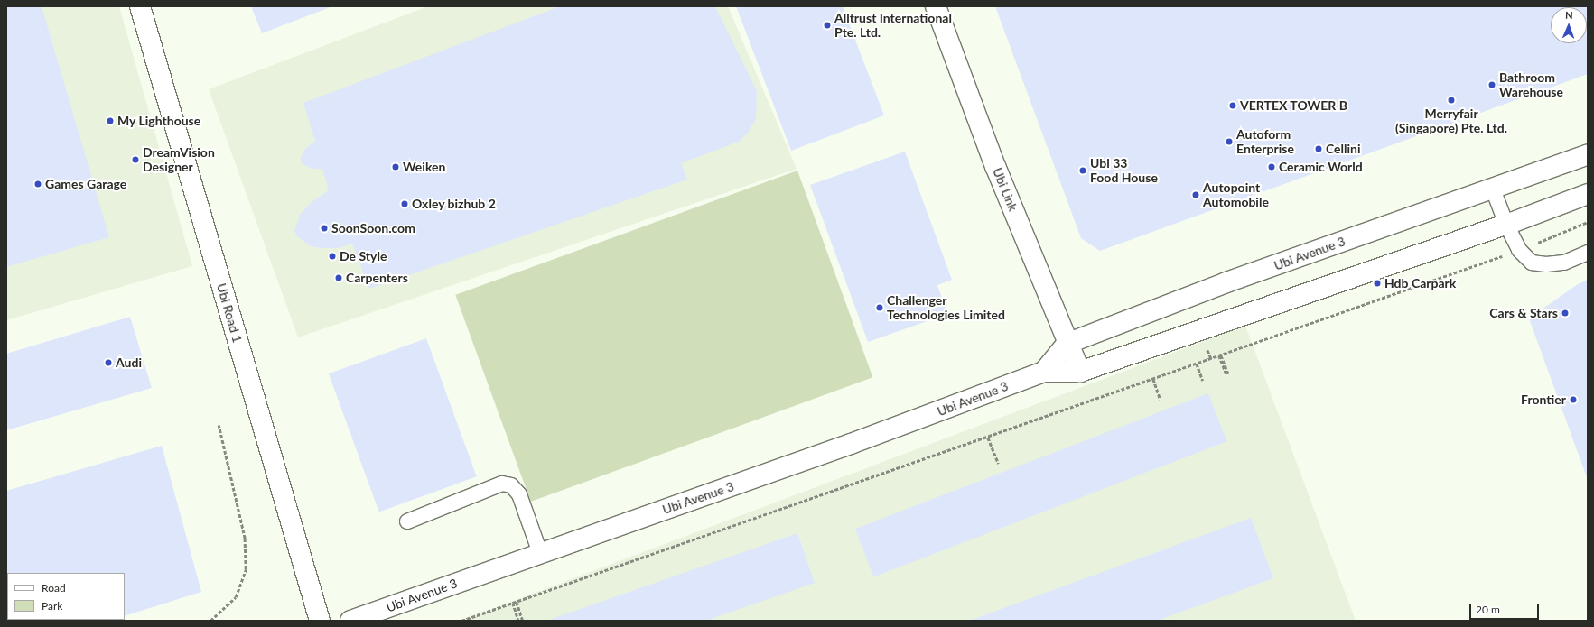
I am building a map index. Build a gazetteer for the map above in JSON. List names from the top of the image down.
{
  "streets": {
    "street": ["Ubi Link", "Ubi Avenue 3", "Ubi Road 1"]
  },
  "crossings": [
    ["Ubi Link", "Ubi Avenue 3"]
  ],
  "places": [
    "Alltrust International Pte. Ltd.",
    "Bathroom Warehouse",
    "Merryfair (Singapore) Pte. Ltd.",
    "VERTEX TOWER B",
    "My Lighthouse",
    "Autoform Enterprise",
    "Cellini",
    "DreamVision Designer",
    "Weiken",
    "Ceramic World",
    "Ubi 33 Food House",
    "Games Garage",
    "Autopoint Automobile",
    "Oxley bizhub 2",
    "SoonSoon.com",
    "De Style",
    "Carpenters",
    "Hdb Carpark",
    "Challenger Technologies Limited",
    "Cars & Stars",
    "Audi",
    "Frontier"
  ],
  "legend": ["Road", "Park"],
  "scale_bar": "20 m",
  "north": "top"
}
